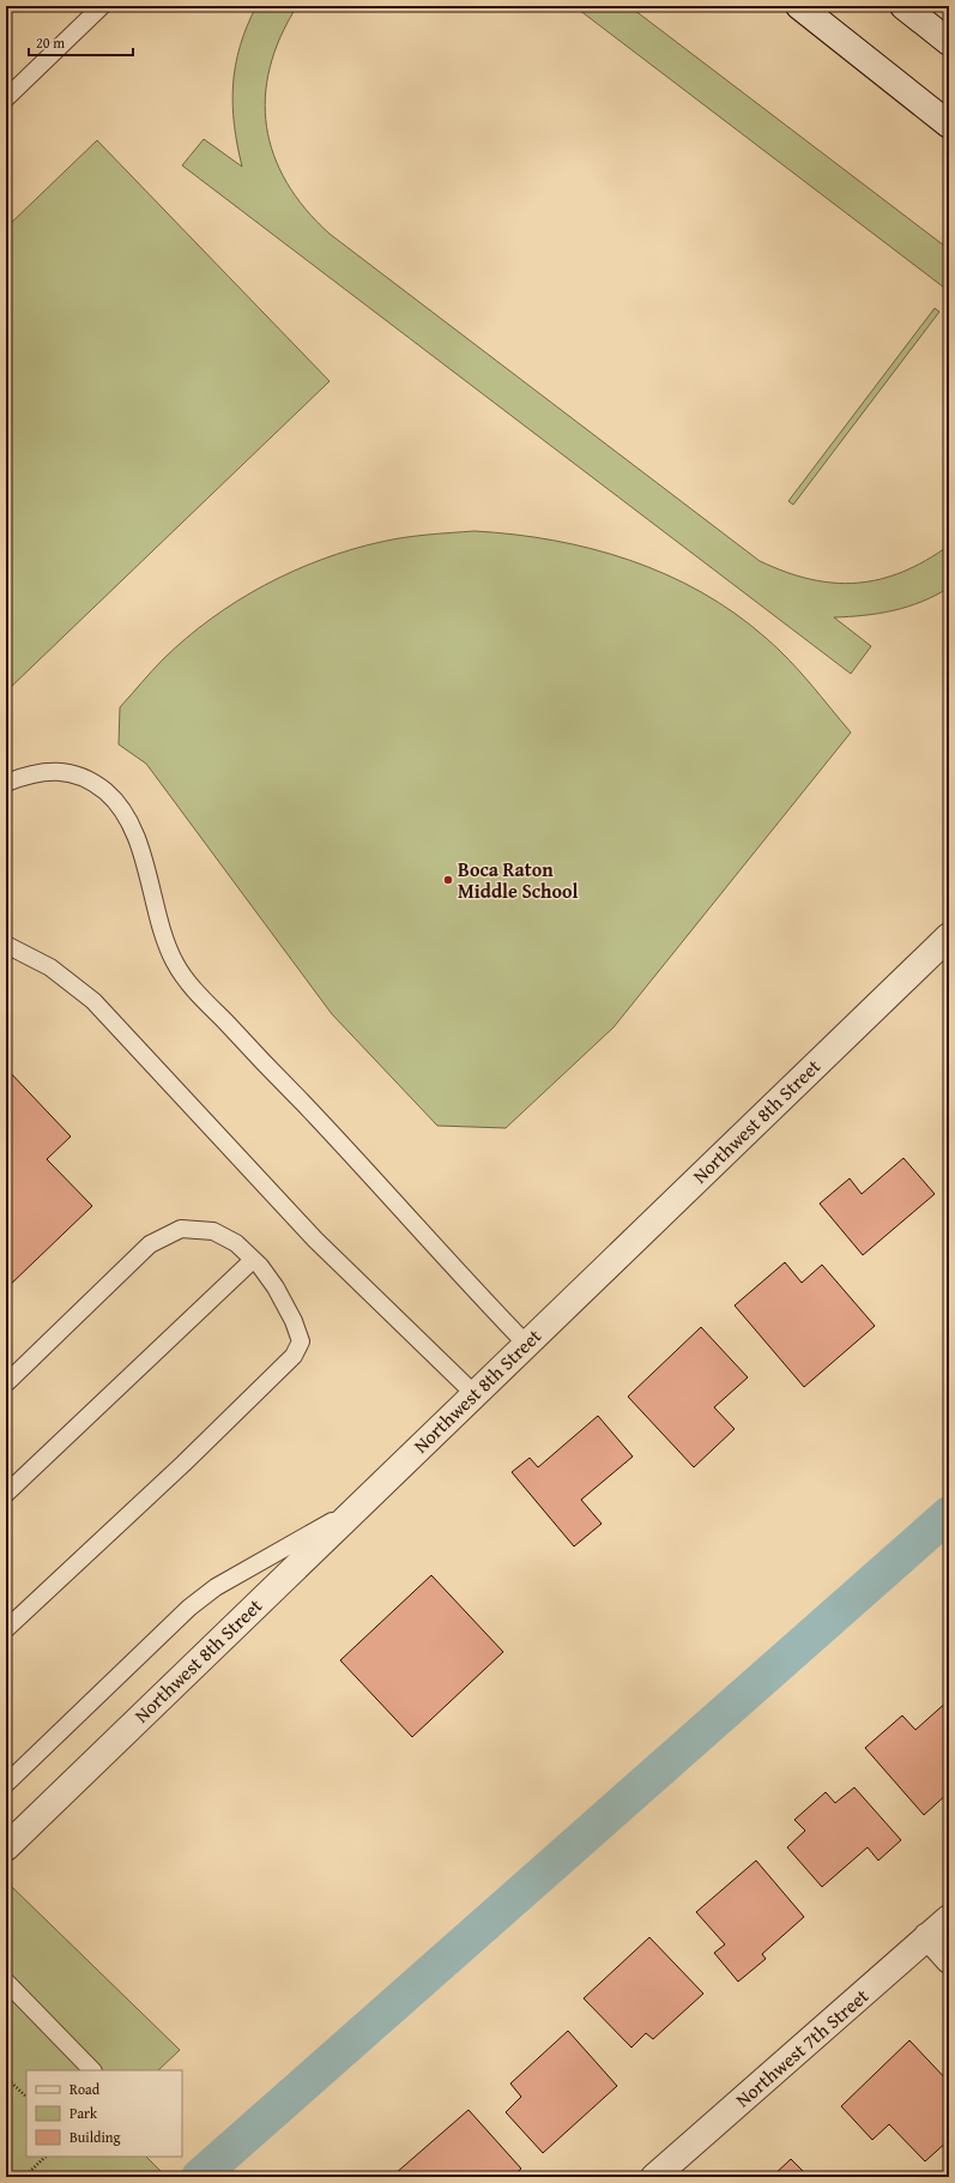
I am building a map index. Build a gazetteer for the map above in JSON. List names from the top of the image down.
{
  "streets": {
    "street": ["Northwest 8th Street", "Northwest 7th Street"]
  },
  "places": ["Boca Raton Middle School"],
  "legend": ["Road", "Park", "Building"],
  "scale_bar": "20 m"
}
